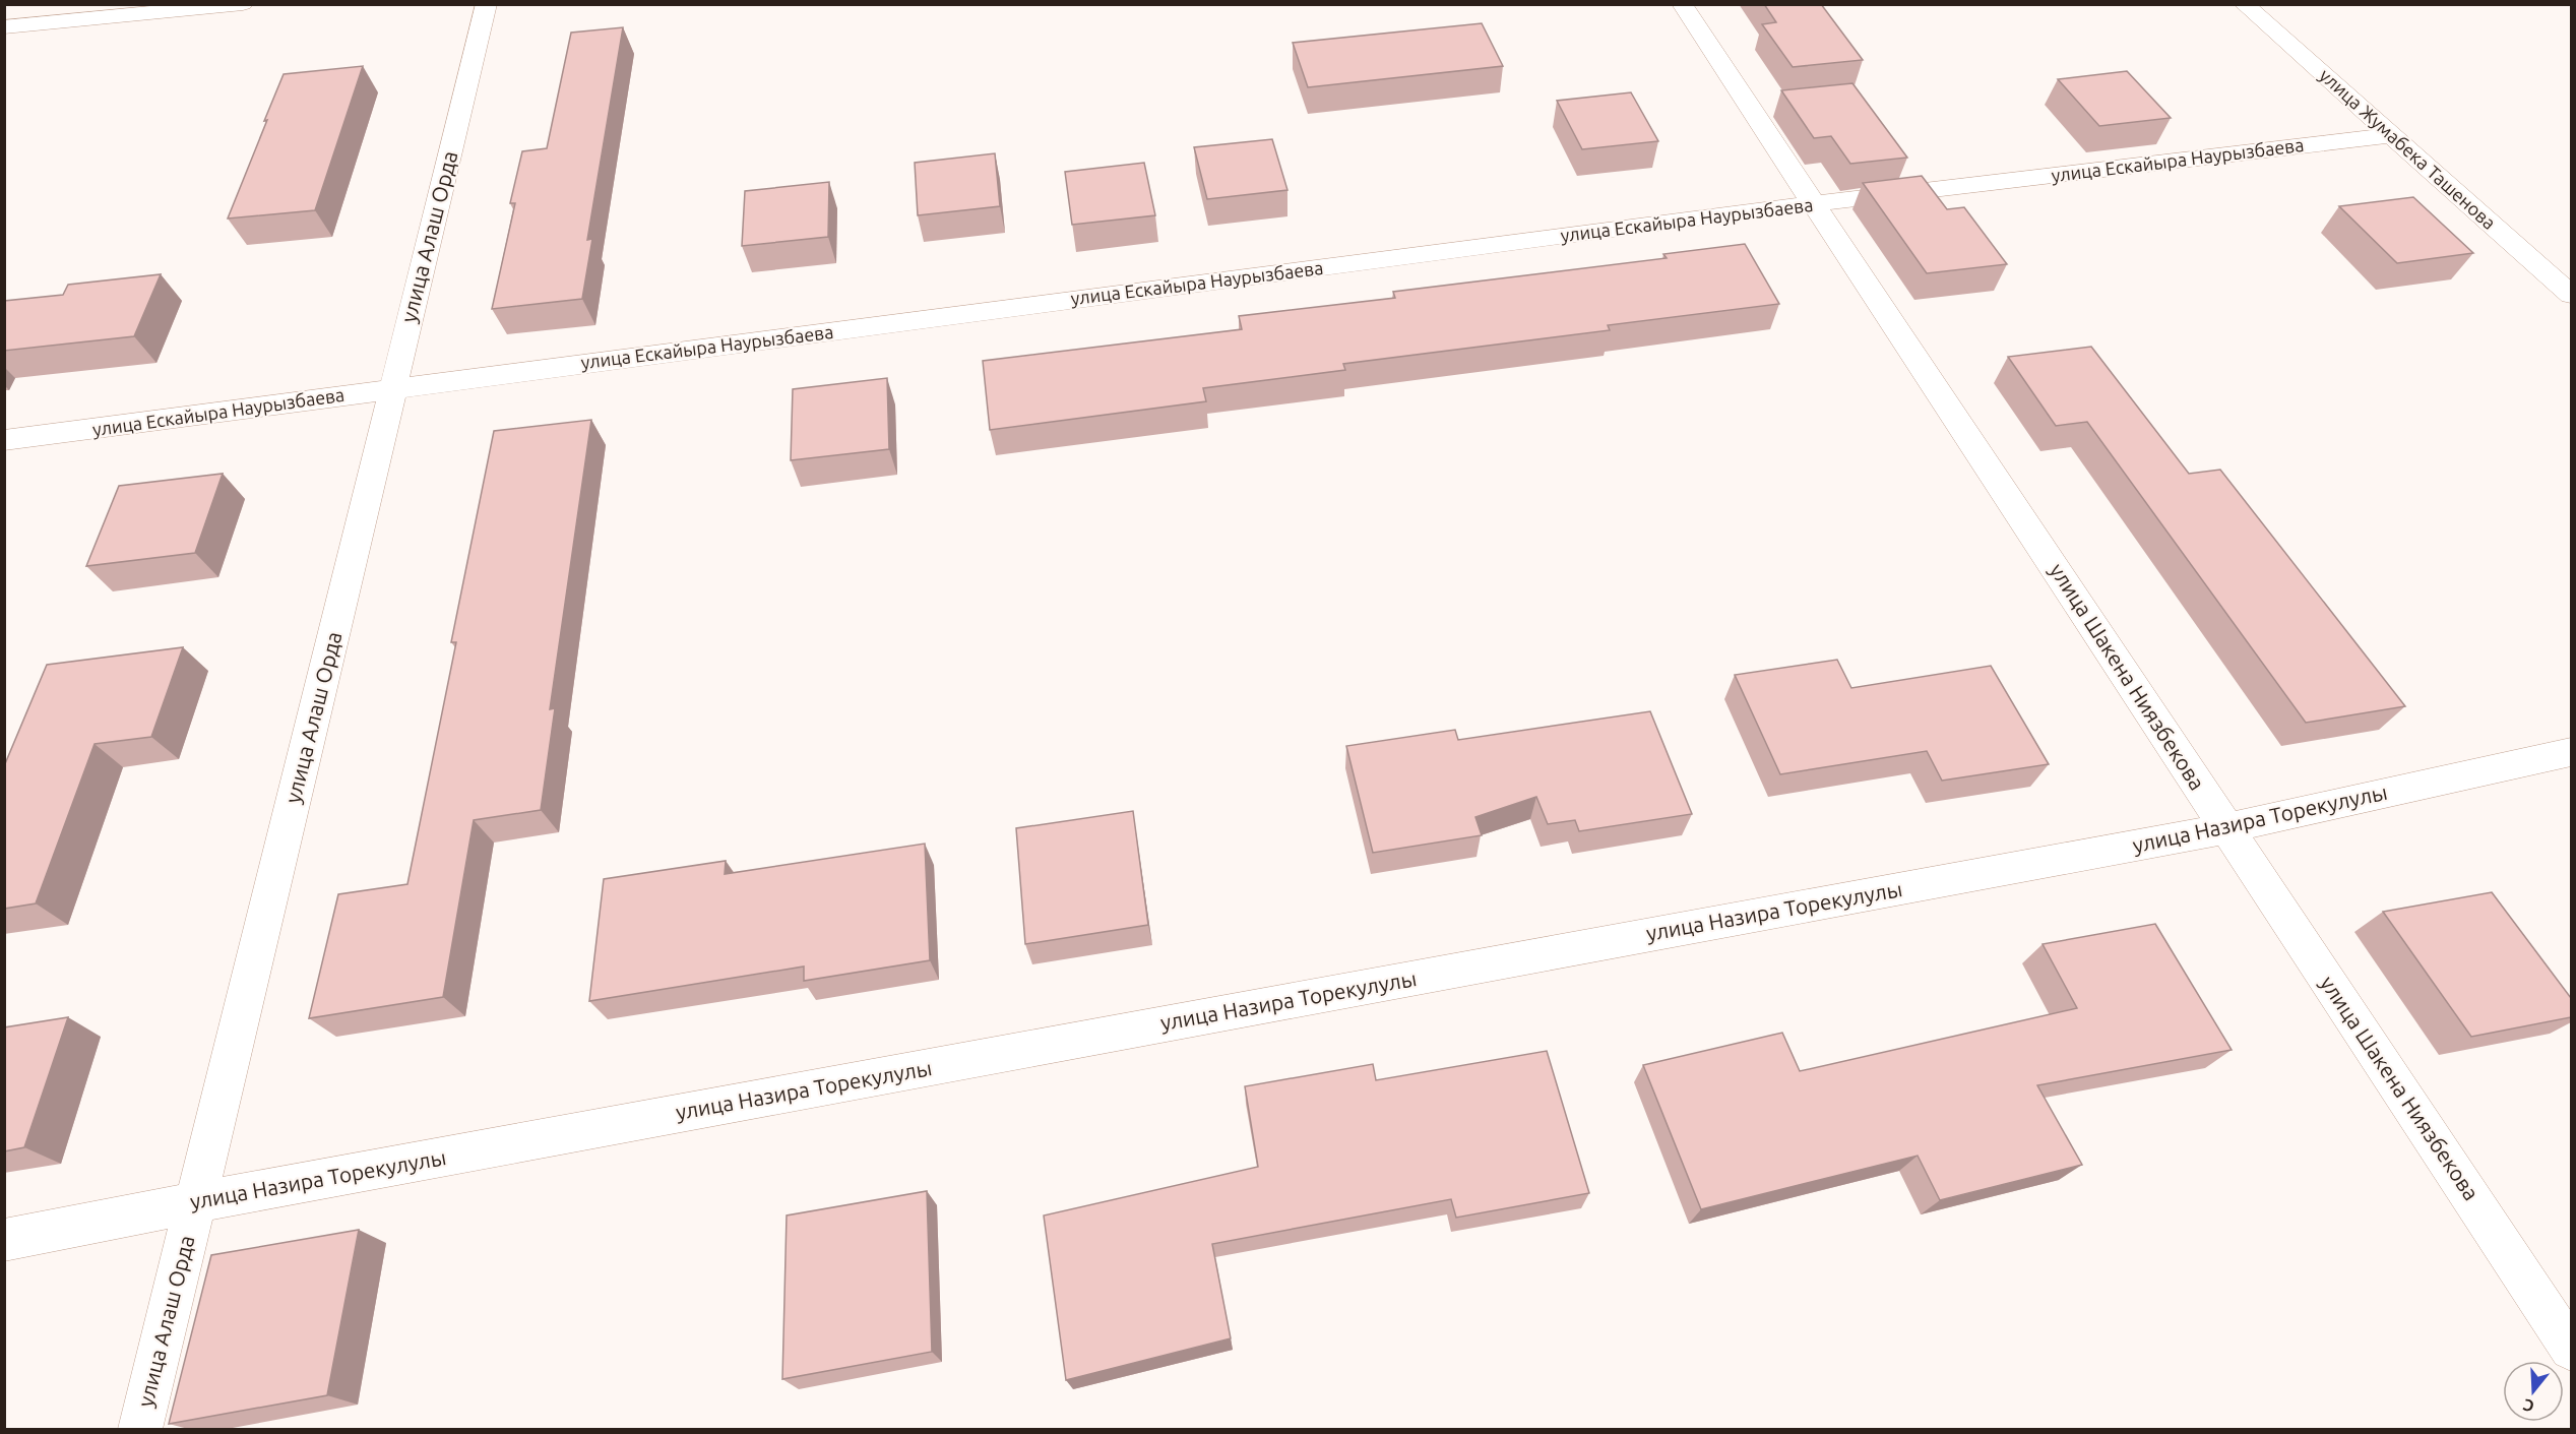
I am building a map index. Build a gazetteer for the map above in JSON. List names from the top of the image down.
{
  "streets": {
    "street": [
      "улица Жумабека Ташенова",
      "улица Ескайыра Наурызбаева",
      "улица Алаш Орда",
      "улица Шакена Ниязбекова",
      "улица Назира Торекулулы"
    ]
  },
  "crossings": [
    ["улица Жумабека Ташенова", "улица Ескайыра Наурызбаева"],
    ["улица Ескайыра Наурызбаева", "улица Алаш Орда"],
    ["улица Ескайыра Наурызбаева", "улица Шакена Ниязбекова"],
    ["улица Алаш Орда", "улица Назира Торекулулы"],
    ["улица Шакена Ниязбекова", "улица Назира Торекулулы"]
  ],
  "north": "bottom"
}
